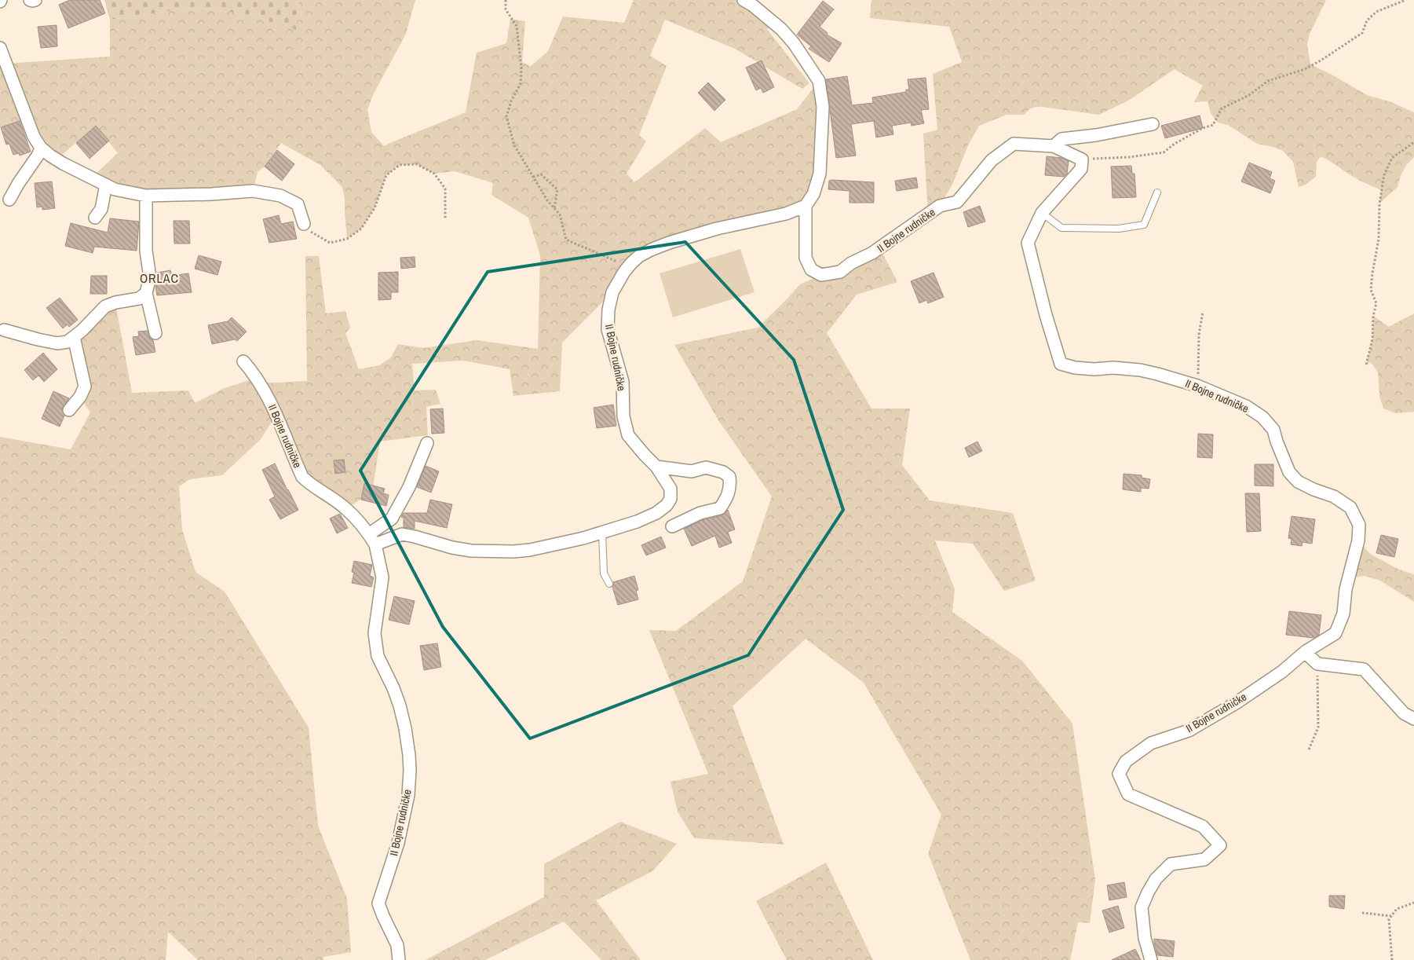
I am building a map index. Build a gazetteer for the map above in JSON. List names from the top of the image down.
{
  "streets": {
    "street": ["II Bojne rudničke"]
  },
  "districts": ["ORLAC"]
}
